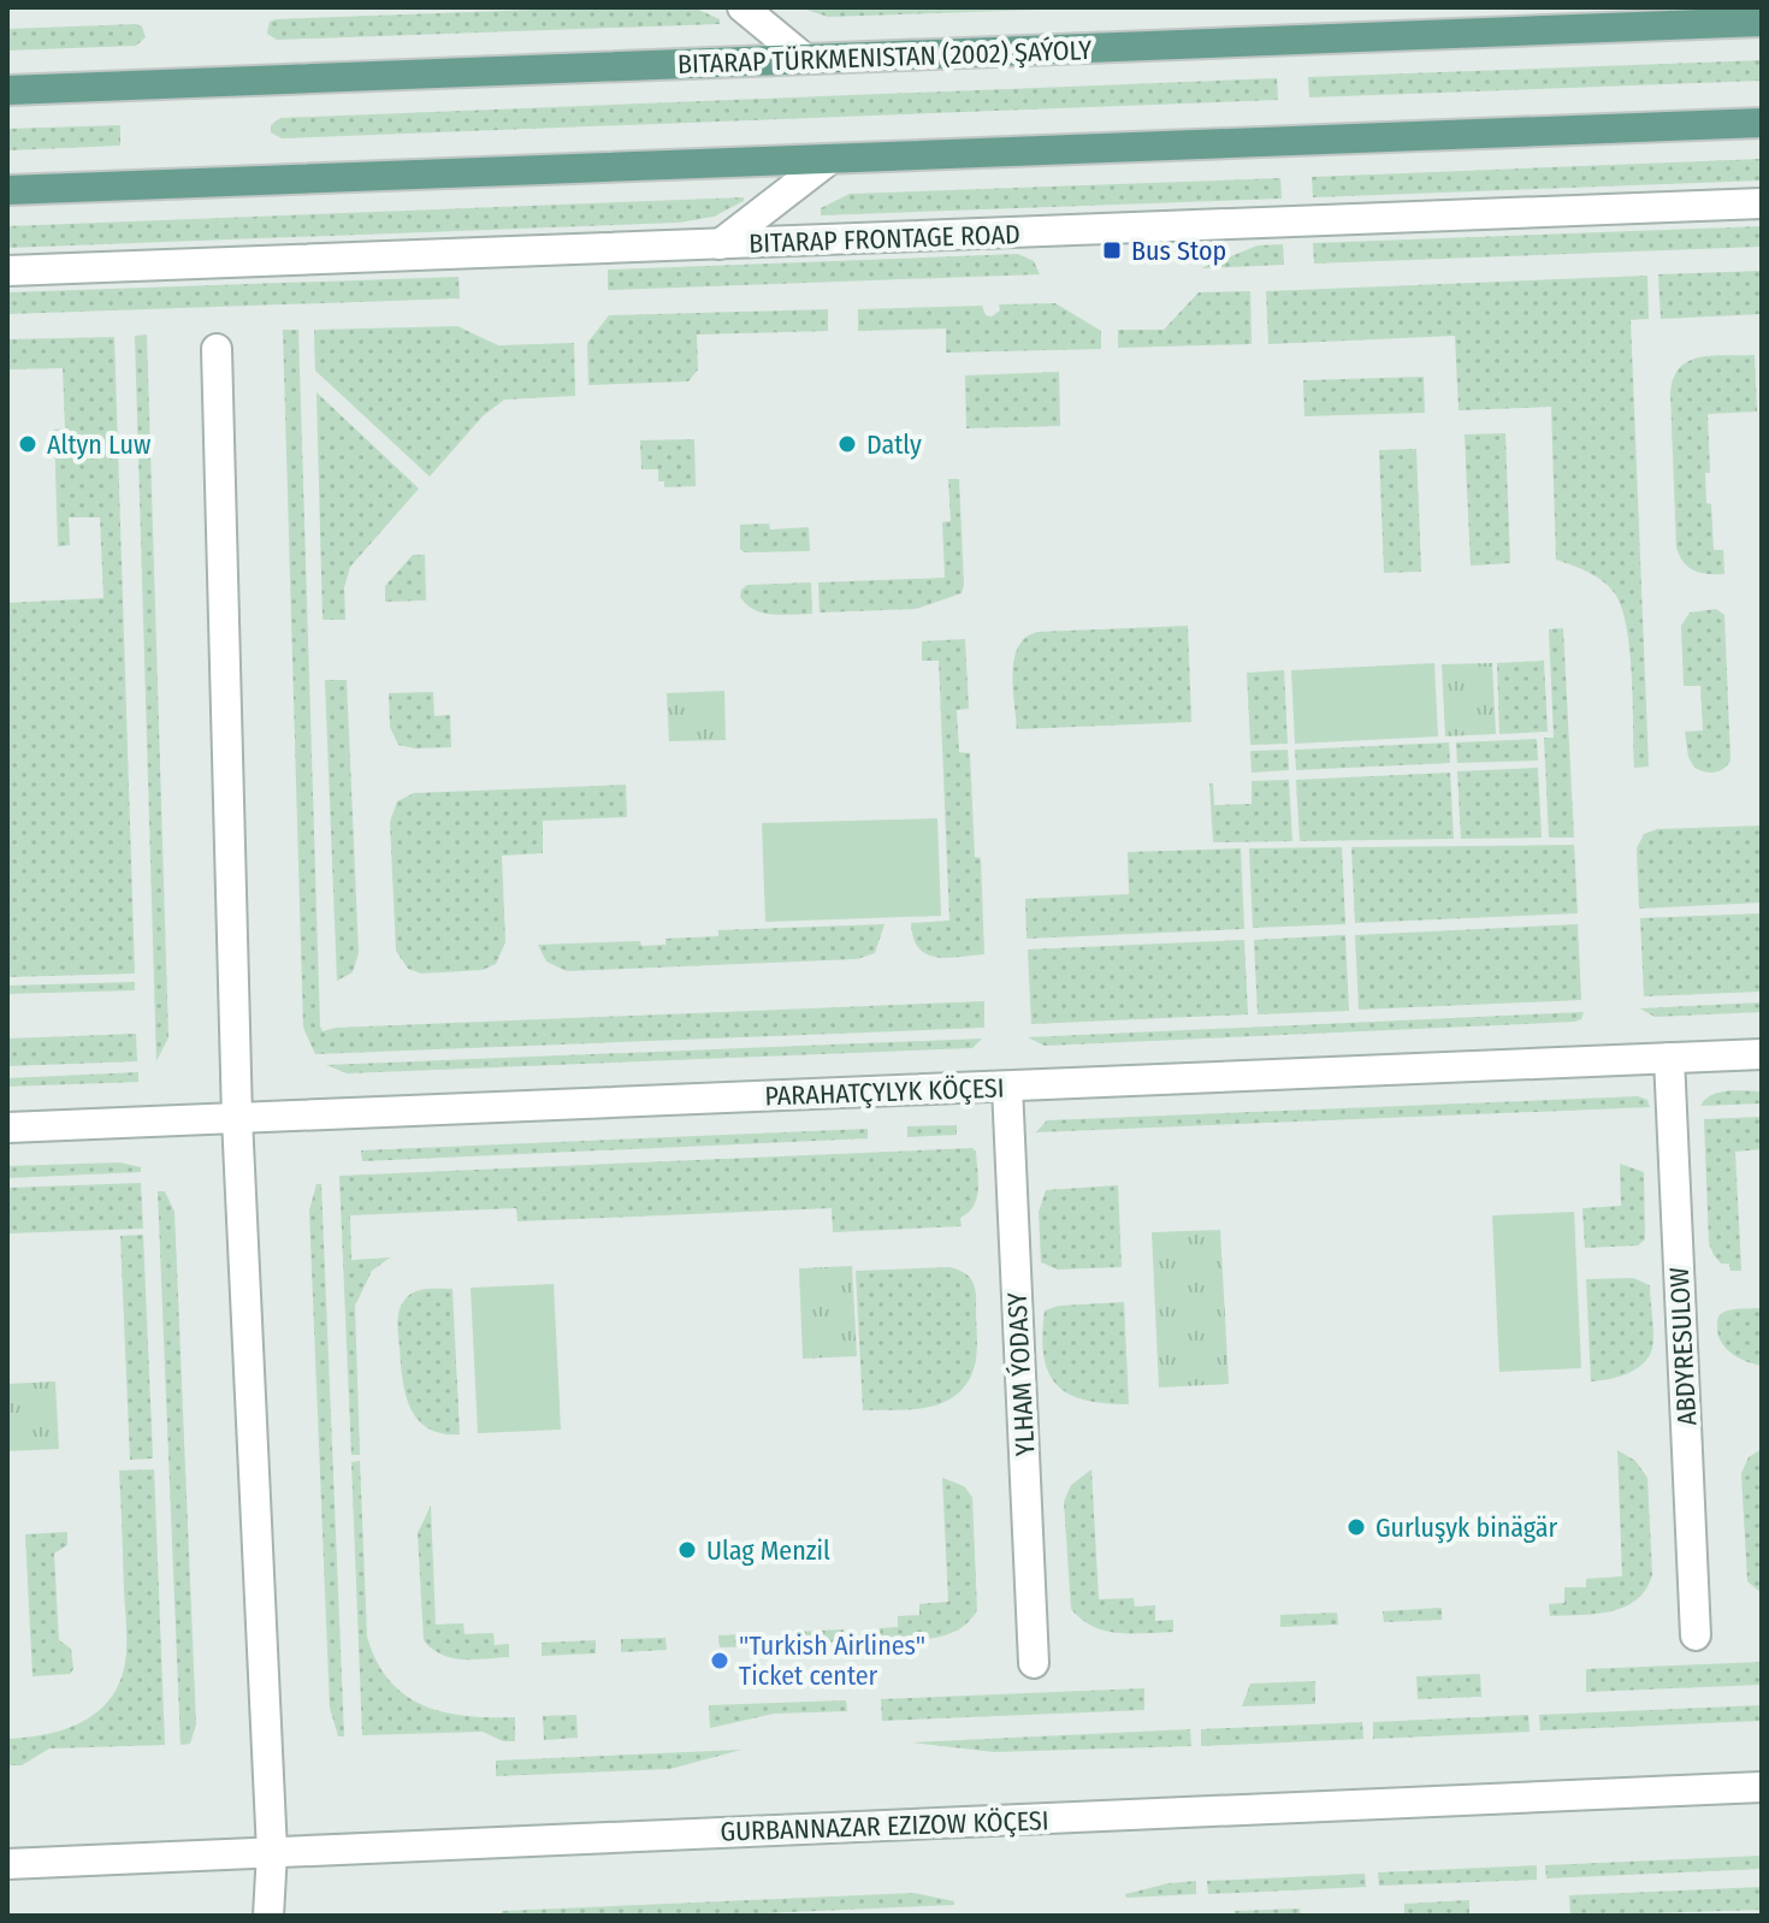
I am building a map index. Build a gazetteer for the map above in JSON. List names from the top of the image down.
{
  "streets": {
    "main road": ["BITARAP TÜRKMENISTAN (2002) ŞAÝOLY"],
    "street": [
      "BITARAP FRONTAGE ROAD",
      "PARAHATÇYLYK KÖÇESI",
      "ABDYRESULOW",
      "YLHAM ÝODASY",
      "GURBANNAZAR EZIZOW KÖÇESI"
    ]
  },
  "crossings": [
    ["PARAHATÇYLYK KÖÇESI", "ABDYRESULOW"],
    ["PARAHATÇYLYK KÖÇESI", "YLHAM ÝODASY"]
  ],
  "places": {
    "transit": ["Bus Stop"],
    "other": [
      "Altyn Luw",
      "Datly",
      "Gurluşyk binägär",
      "Ulag Menzil",
      "\"Turkish Airlines\" Ticket center"
    ]
  }
}
